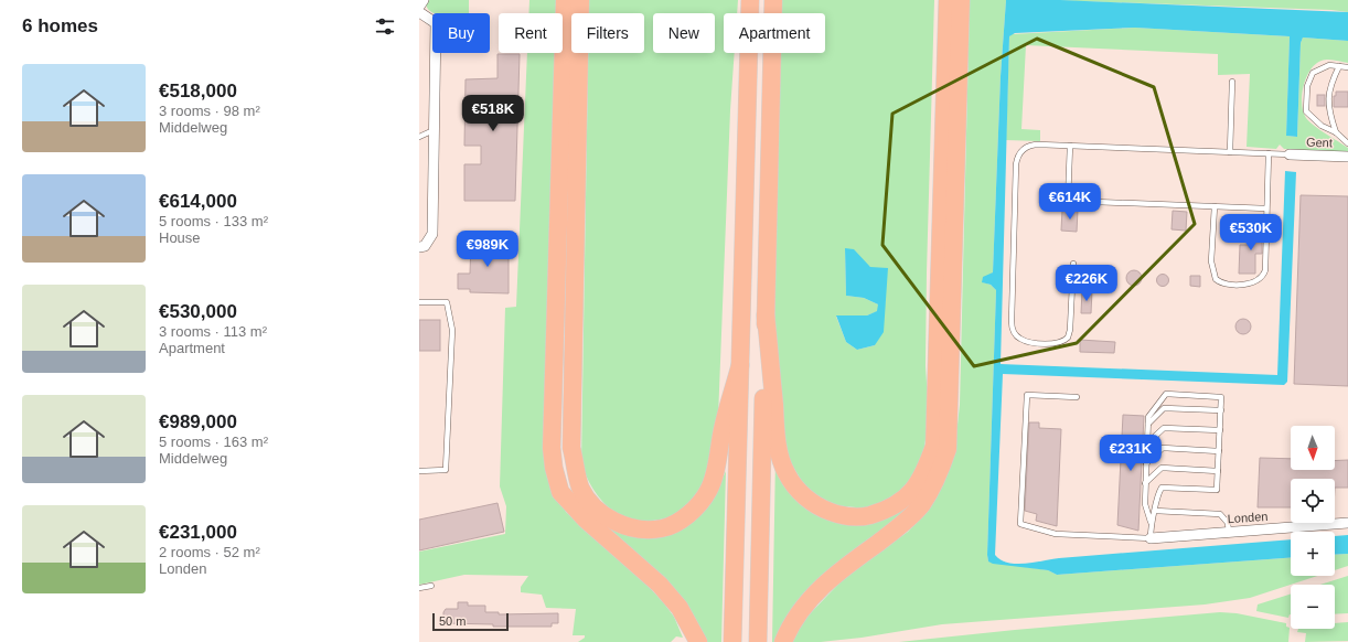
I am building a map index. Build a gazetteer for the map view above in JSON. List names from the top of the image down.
{
  "streets": {
    "street": ["Gent", "Londen"]
  },
  "scale_bar": "50 m",
  "north": "bottom",
  "page": {
    "heading": "6 homes",
    "chip": [
      "Buy",
      "Rent",
      "Filters",
      "New",
      "Apartment"
    ],
    "list": [
      {
        "name": "€518,000",
        "note": "3 rooms · 98 m² · Middelweg"
      },
      {
        "name": "€614,000",
        "note": "5 rooms · 133 m² · House"
      },
      {
        "name": "€530,000",
        "note": "3 rooms · 113 m² · Apartment"
      },
      {
        "name": "€989,000",
        "note": "5 rooms · 163 m² · Middelweg"
      },
      {
        "name": "€231,000",
        "note": "2 rooms · 52 m² · Londen"
      }
    ],
    "price": [
      "€518K",
      "€614K",
      "€530K",
      "€989K",
      "€226K",
      "€231K"
    ],
    "map_buttons": ["+", "−"],
    "scale": "50 m"
  }
}
